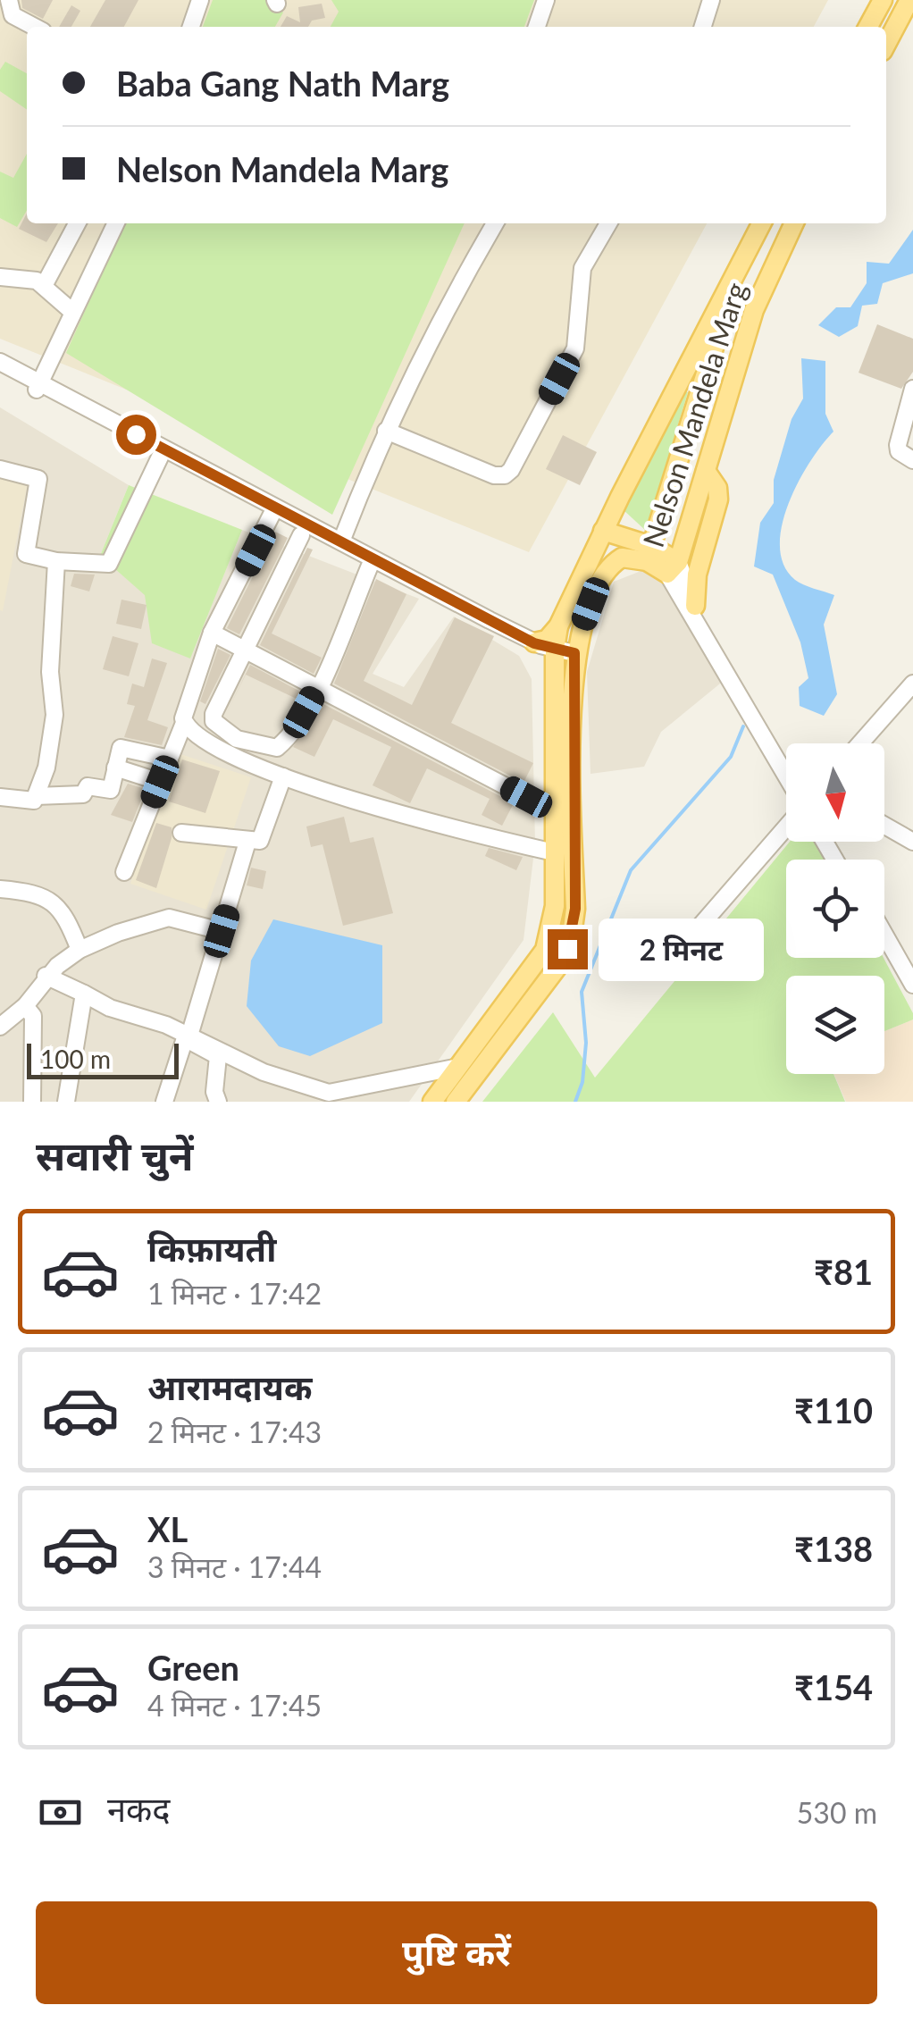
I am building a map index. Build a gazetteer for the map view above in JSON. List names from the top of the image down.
{
  "streets": {
    "main road": ["Nelson Mandela Marg"]
  },
  "scale_bar": "100 m",
  "north": "bottom",
  "page": {
    "banner": ["Baba Gang Nath Marg", "Nelson Mandela Marg"],
    "bubble": "2 मिनट",
    "scale": "100 m",
    "heading": "सवारी चुनें",
    "list": [
      {
        "name": "किफ़ायती",
        "note": "1 मिनट · 17:42",
        "value": "₹81"
      },
      {
        "name": "आरामदायक",
        "note": "2 मिनट · 17:43",
        "value": "₹110"
      },
      {
        "name": "XL",
        "note": "3 मिनट · 17:44",
        "value": "₹138"
      },
      {
        "name": "Green",
        "note": "4 मिनट · 17:45",
        "value": "₹154"
      }
    ],
    "pay": ["नकद", "530 m"],
    "buttons": "पुष्टि करें"
  }
}
